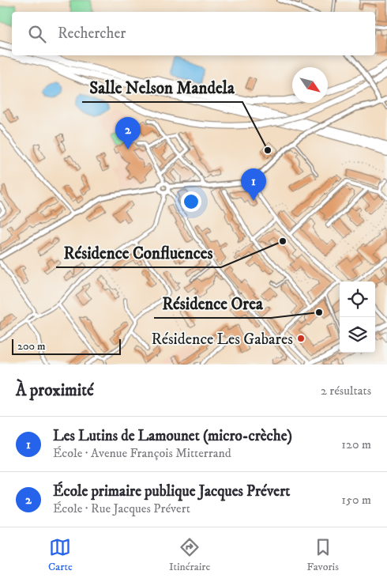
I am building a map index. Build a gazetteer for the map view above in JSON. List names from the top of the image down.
{
  "places": [
    "Salle Nelson Mandela",
    "Résidence Confluences",
    "Résidence Orea",
    "Résidence Les Gabares"
  ],
  "scale_bar": "200 m",
  "north": "bottom right",
  "page": {
    "search": "Rechercher",
    "pins": ["2", "1"],
    "scale": "200 m",
    "heading": ["À proximité", "2 résultats"],
    "list": [
      {
        "mark": "1",
        "name": "Les Lutins de Lamounet (micro-crèche)",
        "note": "École · Avenue François Mitterrand",
        "value": "120 m"
      },
      {
        "mark": "2",
        "name": "École primaire publique Jacques Prévert",
        "note": "École · Rue Jacques Prévert",
        "value": "150 m"
      }
    ],
    "nav": ["Carte", "Itinéraire", "Favoris"]
  }
}
